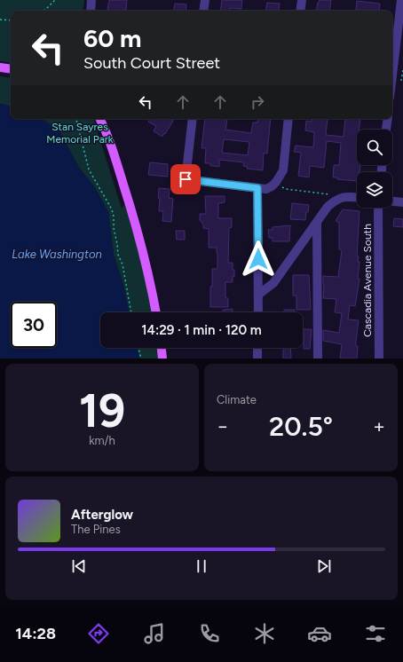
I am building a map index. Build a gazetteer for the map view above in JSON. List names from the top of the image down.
{
  "streets": {
    "street": ["Cascadia Avenue South"]
  },
  "water": ["Lake Washington"],
  "parks": ["Stan Sayres Memorial Park"],
  "page": {
    "turn": ["60 m", "South Court Street"],
    "limit": "30",
    "trip": "14:29 · 1 min · 120 m",
    "tile": [
      ["19", "km/h"],
      "Climate"
    ],
    "heat": ["−", "20.5°", "+"],
    "song": ["Afterglow", "The Pines"],
    "tabs": "14:28"
  }
}
